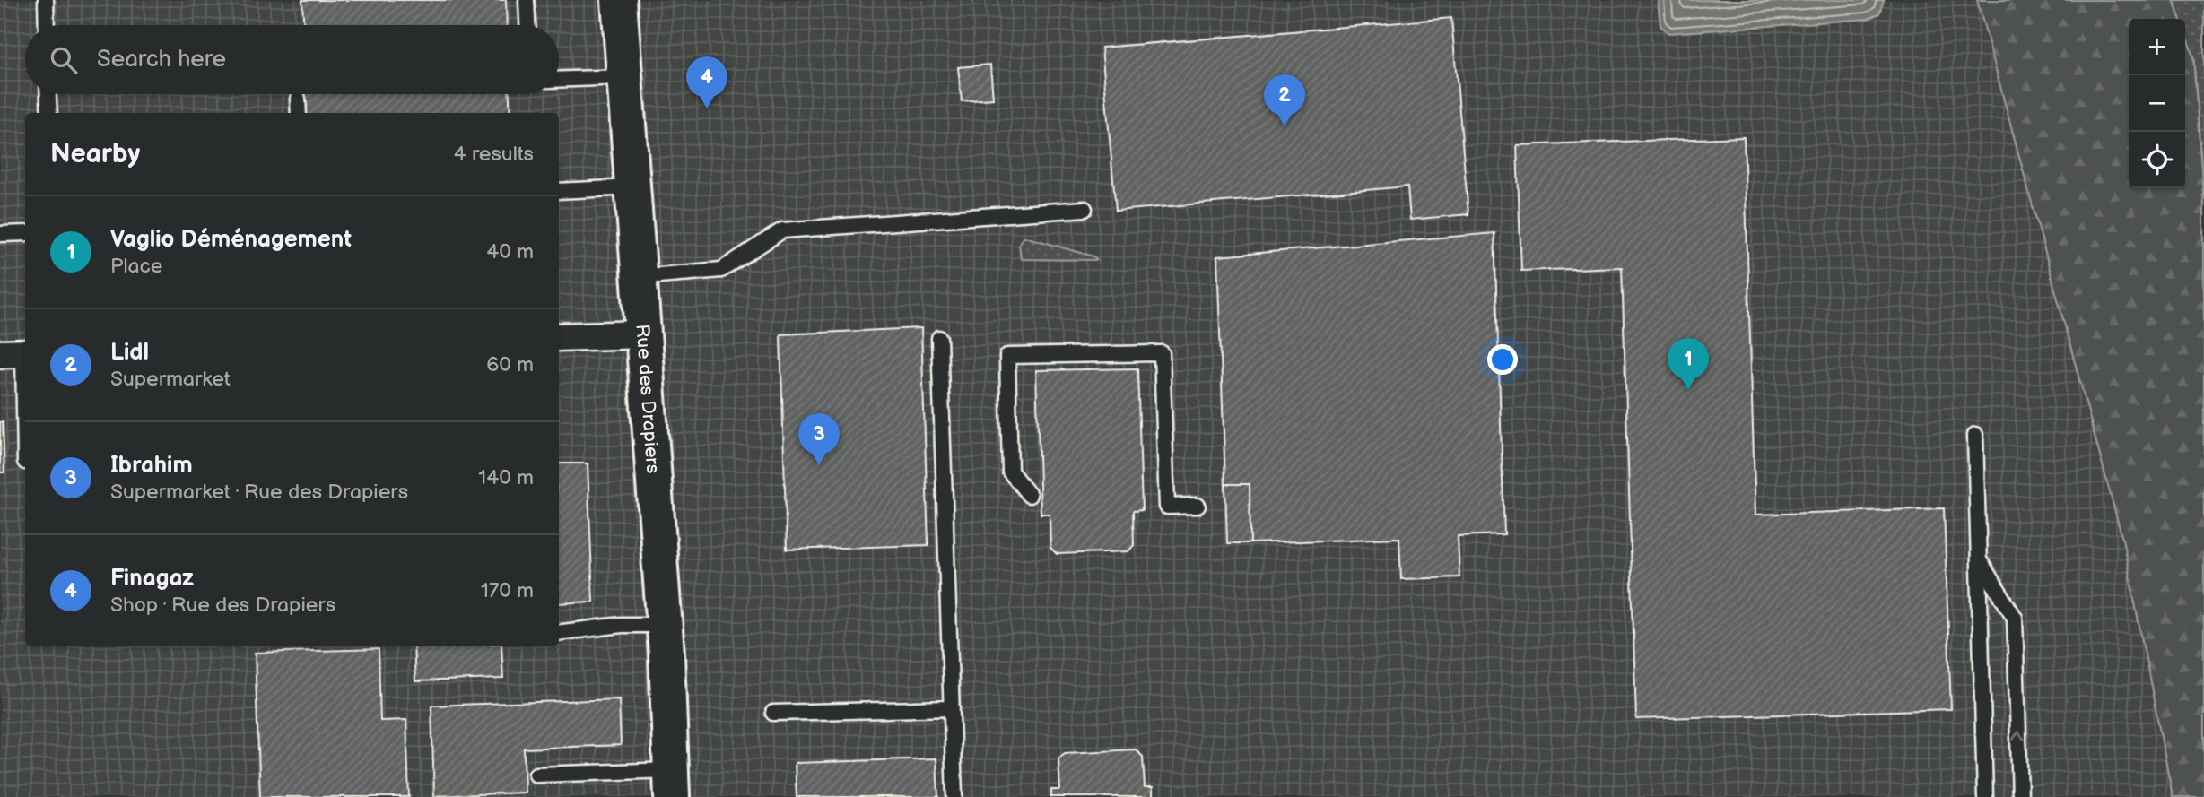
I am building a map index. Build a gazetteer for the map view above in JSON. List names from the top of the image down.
{
  "streets": {
    "street": ["Rue des Drapiers"]
  },
  "page": {
    "map_buttons": ["+", "−"],
    "search": "Search here",
    "pins": [
      "4",
      "2",
      "1",
      "3"
    ],
    "heading": ["Nearby", "4 results"],
    "list": [
      {
        "mark": "1",
        "name": "Vaglio Déménagement",
        "note": "Place",
        "value": "40 m"
      },
      {
        "mark": "2",
        "name": "Lidl",
        "note": "Supermarket",
        "value": "60 m"
      },
      {
        "mark": "3",
        "name": "Ibrahim",
        "note": "Supermarket · Rue des Drapiers",
        "value": "140 m"
      },
      {
        "mark": "4",
        "name": "Finagaz",
        "note": "Shop · Rue des Drapiers",
        "value": "170 m"
      }
    ]
  }
}
